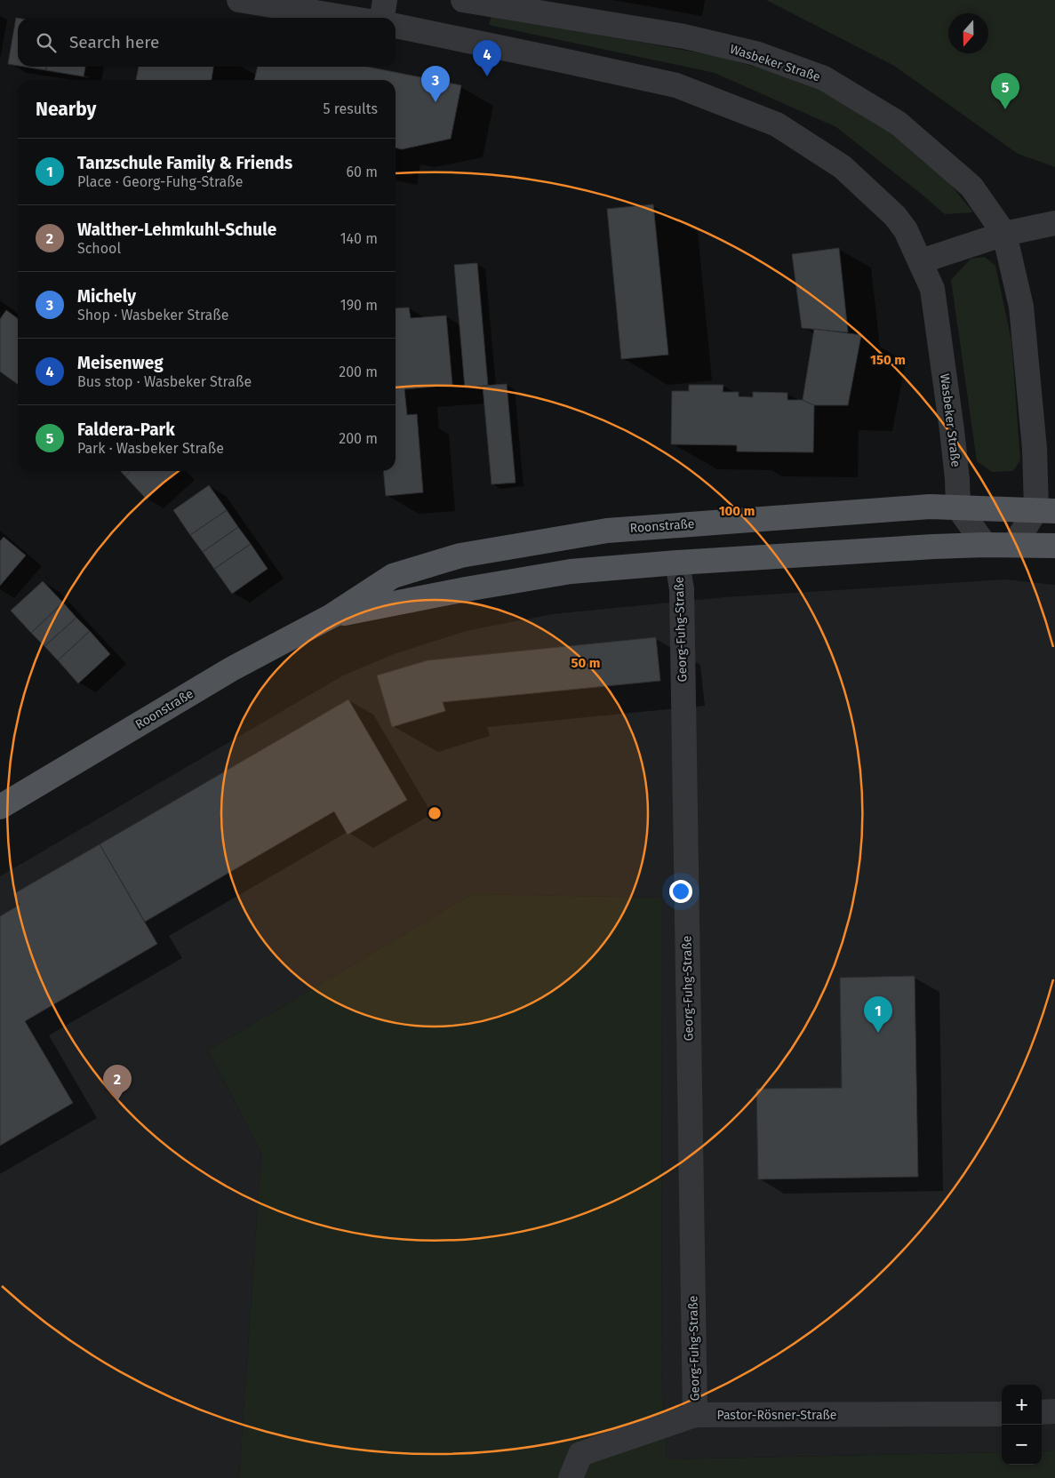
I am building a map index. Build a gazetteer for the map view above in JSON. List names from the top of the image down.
{
  "streets": {
    "main road": ["Roonstraße"],
    "street": ["Wasbeker Straße", "Georg-Fuhg-Straße", "Pastor-Rösner-Straße"]
  },
  "crossings": [
    ["Wasbeker Straße", "Roonstraße"],
    ["Roonstraße", "Georg-Fuhg-Straße"],
    ["Georg-Fuhg-Straße", "Pastor-Rösner-Straße"]
  ],
  "north": "bottom",
  "page": {
    "search": "Search here",
    "pins": [
      "4",
      "3",
      "5",
      "1",
      "2"
    ],
    "heading": ["Nearby", "5 results"],
    "list": [
      {
        "mark": "1",
        "name": "Tanzschule Family & Friends",
        "note": "Place · Georg-Fuhg-Straße",
        "value": "60 m"
      },
      {
        "mark": "2",
        "name": "Walther-Lehmkuhl-Schule",
        "note": "School",
        "value": "140 m"
      },
      {
        "mark": "3",
        "name": "Michely",
        "note": "Shop · Wasbeker Straße",
        "value": "190 m"
      },
      {
        "mark": "4",
        "name": "Meisenweg",
        "note": "Bus stop · Wasbeker Straße",
        "value": "200 m"
      },
      {
        "mark": "5",
        "name": "Faldera-Park",
        "note": "Park · Wasbeker Straße",
        "value": "200 m"
      }
    ],
    "map_buttons": ["+", "−"]
  },
  "rings": ["150 m", "100 m", "50 m"]
}
